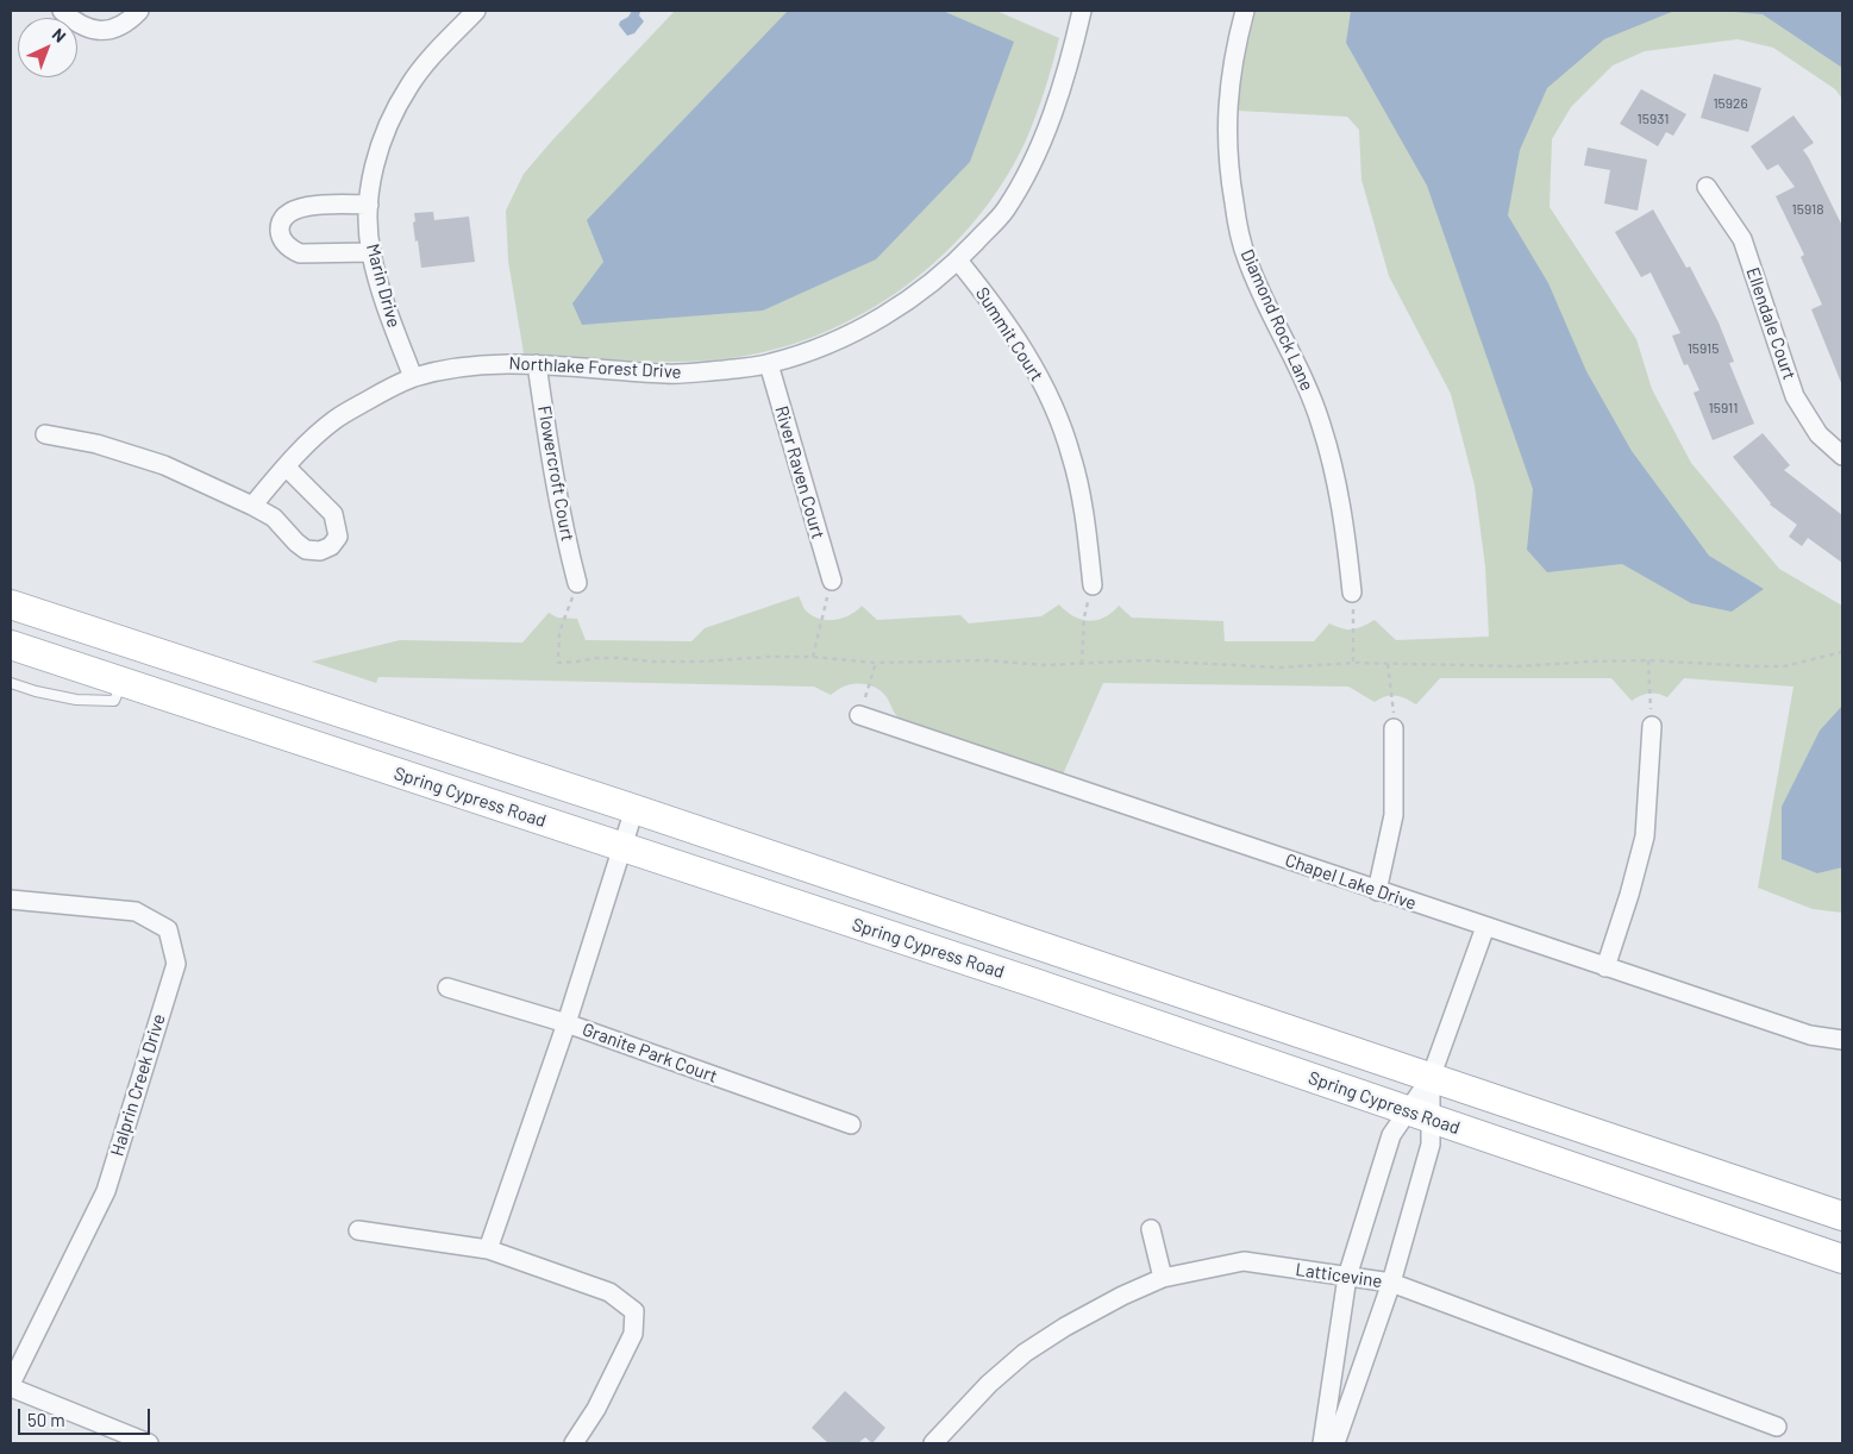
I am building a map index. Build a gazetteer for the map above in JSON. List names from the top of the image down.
{
  "streets": {
    "main road": ["Spring Cypress Road"],
    "street": [
      "Marin Drive",
      "Diamond Rock Lane",
      "Ellendale Court",
      "Summit Court",
      "Northlake Forest Drive",
      "River Raven Court",
      "Flowercroft Court",
      "Chapel Lake Drive",
      "Granite Park Court",
      "Halprin Creek Drive",
      "Latticevine"
    ]
  },
  "crossings": [
    ["Marin Drive", "Northlake Forest Drive"],
    ["Summit Court", "Northlake Forest Drive"],
    ["Northlake Forest Drive", "River Raven Court"],
    ["Northlake Forest Drive", "Flowercroft Court"]
  ],
  "house_numbers": [
    "15926",
    "15931",
    "15918",
    "15915",
    "15911"
  ],
  "scale_bar": "50 m",
  "north": "top right"
}
